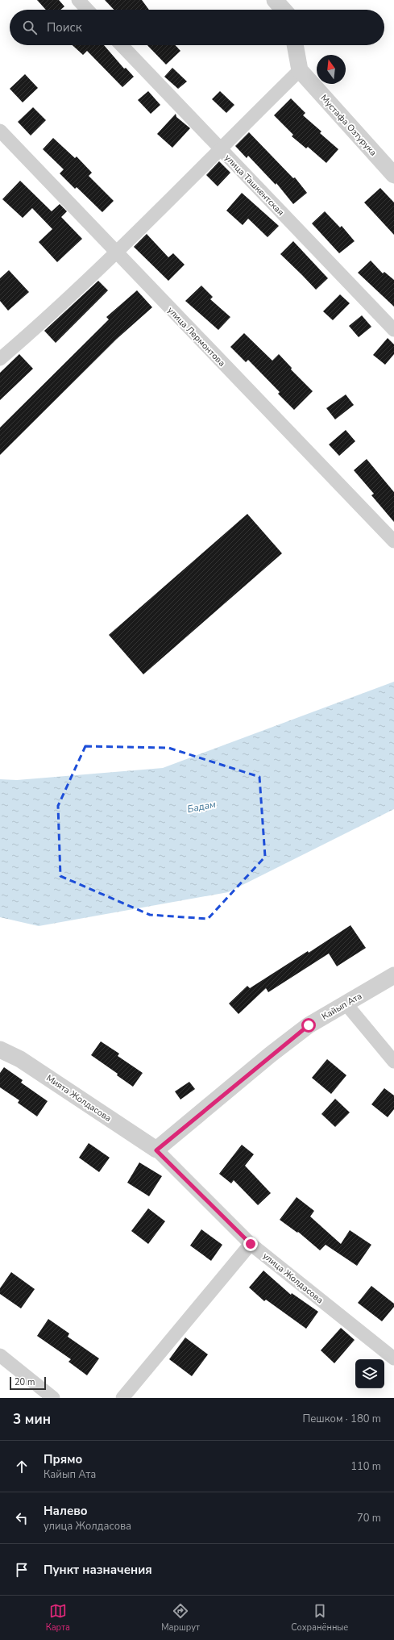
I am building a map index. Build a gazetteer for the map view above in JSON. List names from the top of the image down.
{
  "streets": {
    "street": [
      "Мустафа Озтурука",
      "улица Ташкентская",
      "улица Лермонтова",
      "Кайып Ата",
      "Мията Жолдасова",
      "улица Жолдасова"
    ]
  },
  "crossings": [
    ["Кайып Ата", "Мията Жолдасова"],
    ["Кайып Ата", "улица Жолдасова"],
    ["Мията Жолдасова", "улица Жолдасова"]
  ],
  "water": ["Бадам"],
  "scale_bar": "20 m",
  "north": "top",
  "page": {
    "search": "Поиск",
    "scale": "20 m",
    "heading": ["3 мин", "Пешком · 180 m"],
    "list": [
      ["Прямо", "Кайып Ата", "110 m"],
      ["Налево", "улица Жолдасова", "70 m"],
      "Пункт назначения"
    ],
    "nav": ["Карта", "Маршрут", "Сохранённые"]
  }
}
